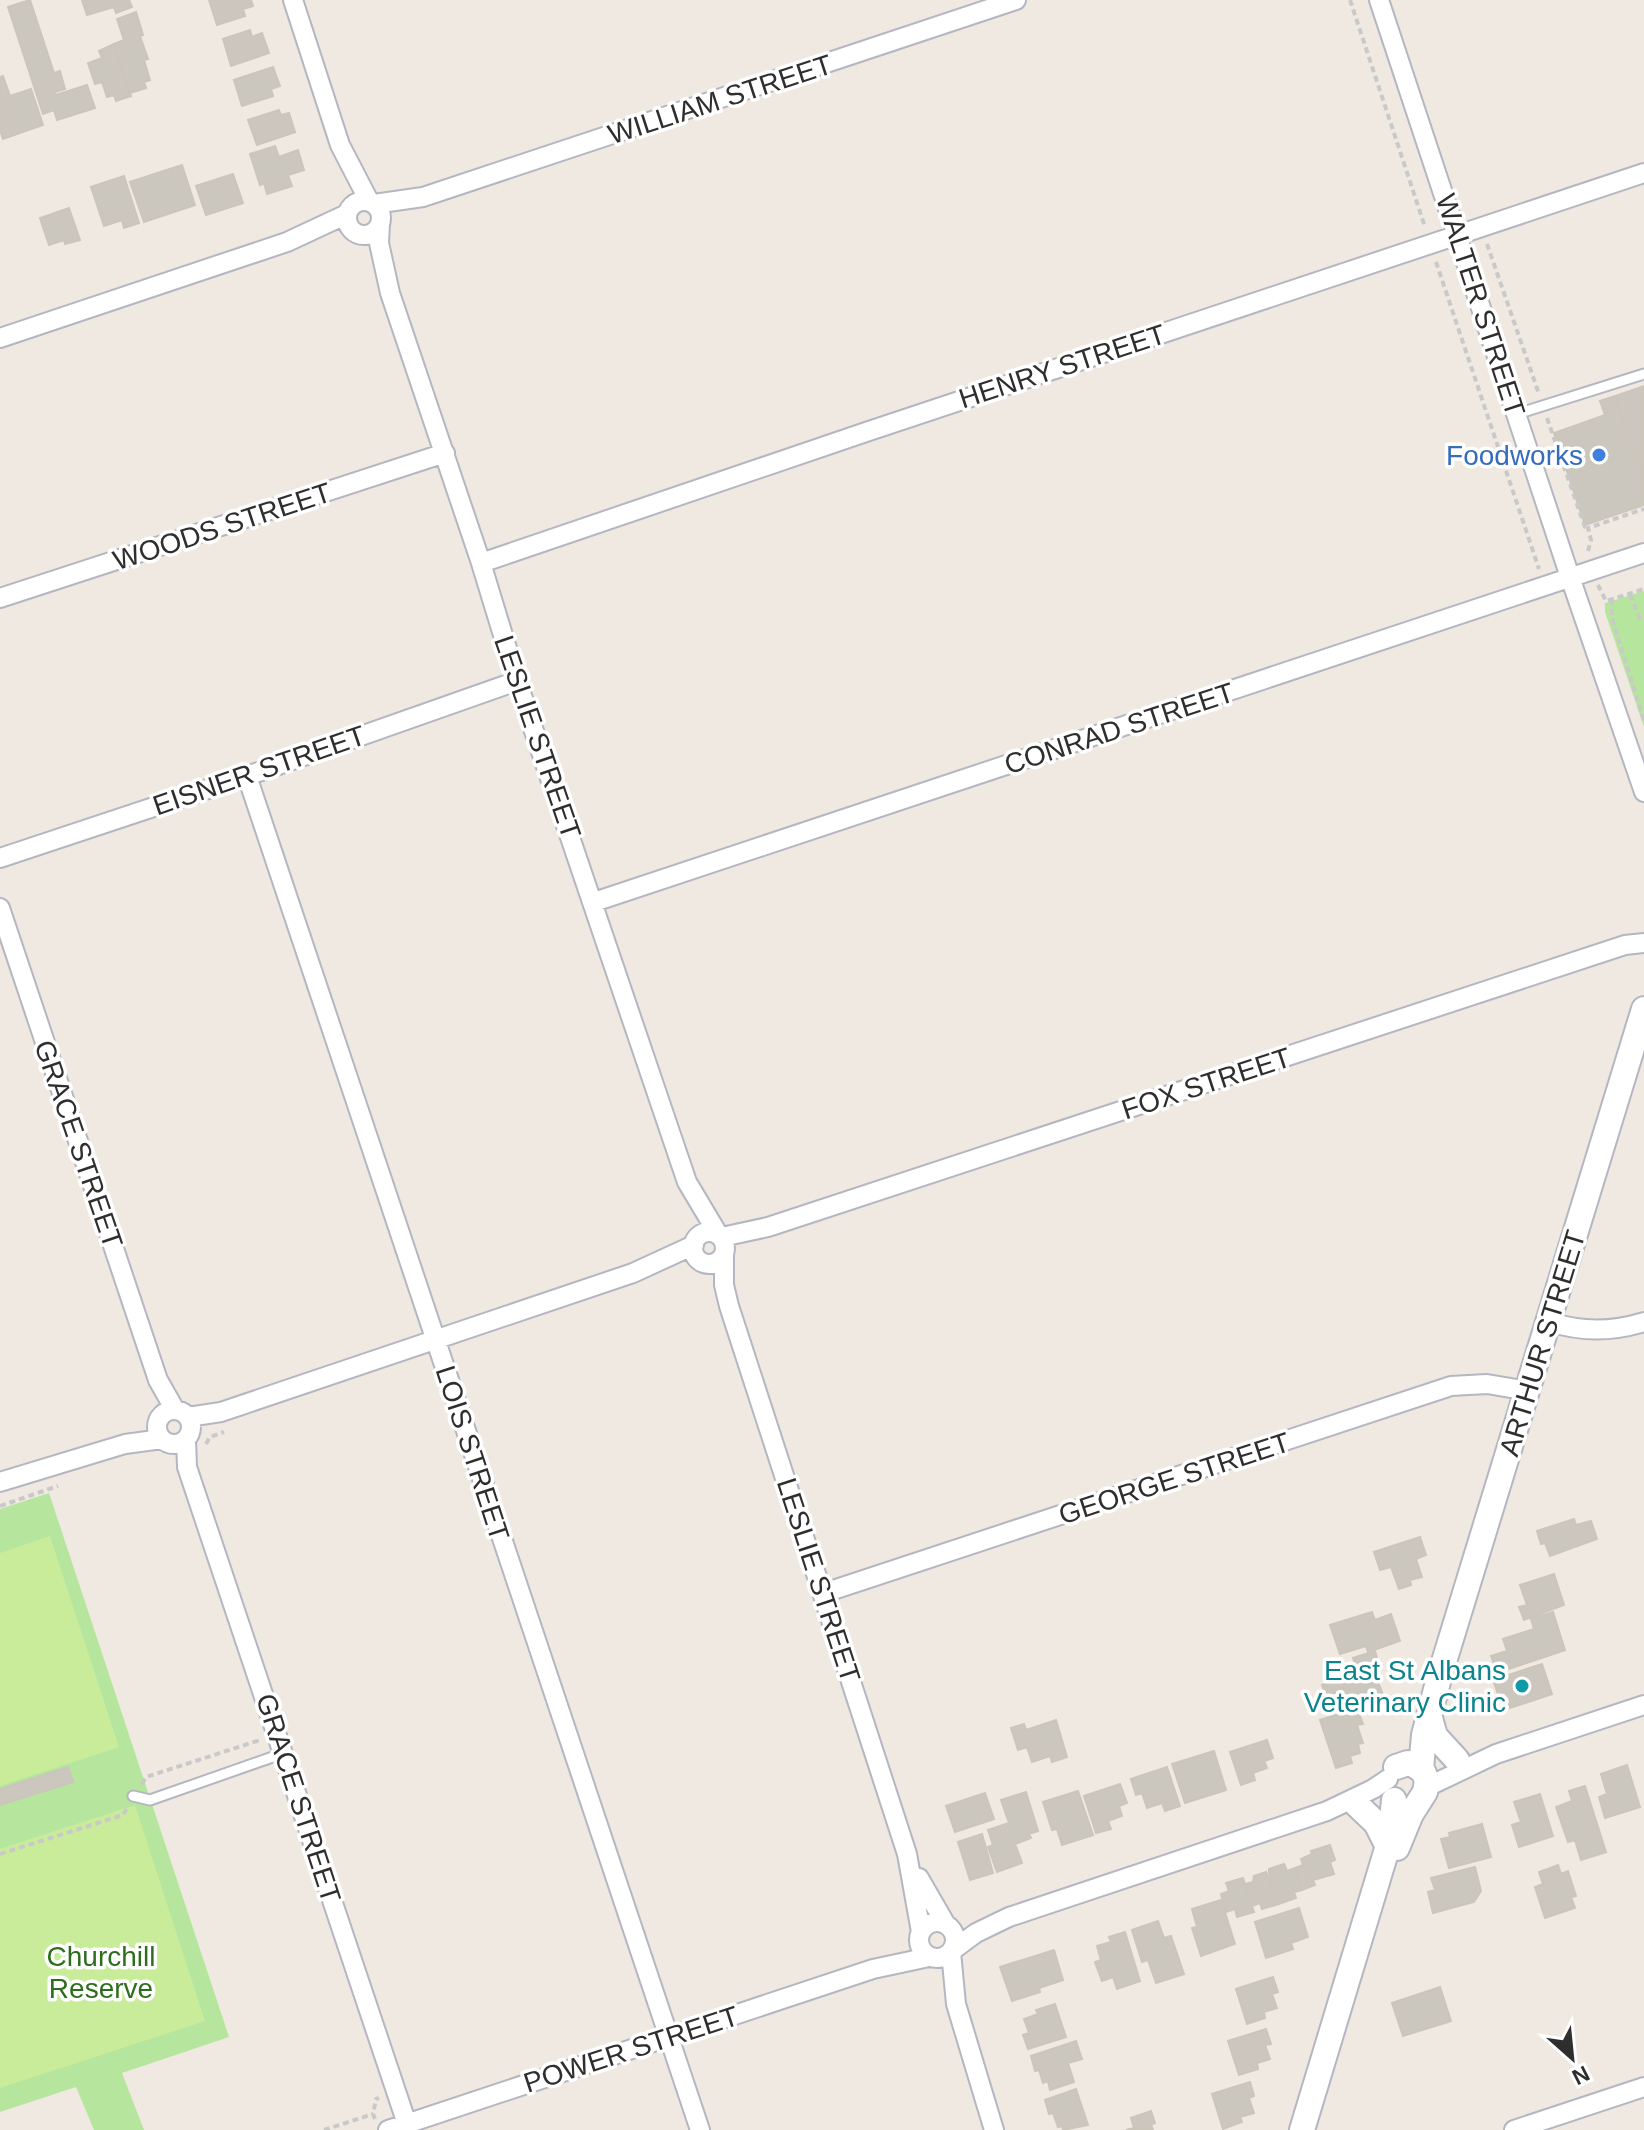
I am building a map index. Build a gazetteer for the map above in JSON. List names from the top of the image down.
{
  "streets": {
    "street": [
      "WILLIAM STREET",
      "WALTER STREET",
      "HENRY STREET",
      "WOODS STREET",
      "CONRAD STREET",
      "LESLIE STREET",
      "EISNER STREET",
      "FOX STREET",
      "GRACE STREET",
      "ARTHUR STREET",
      "LOIS STREET",
      "GEORGE STREET",
      "POWER STREET"
    ]
  },
  "crossings": [
    ["WILLIAM STREET", "LESLIE STREET"],
    ["WALTER STREET", "HENRY STREET"],
    ["WALTER STREET", "CONRAD STREET"],
    ["HENRY STREET", "LESLIE STREET"],
    ["WOODS STREET", "LESLIE STREET"],
    ["CONRAD STREET", "LESLIE STREET"],
    ["LESLIE STREET", "EISNER STREET"],
    ["LESLIE STREET", "FOX STREET"],
    ["LESLIE STREET", "GEORGE STREET"],
    ["LESLIE STREET", "POWER STREET"],
    ["EISNER STREET", "LOIS STREET"],
    ["GRACE STREET", "POWER STREET"],
    ["ARTHUR STREET", "GEORGE STREET"],
    ["LOIS STREET", "POWER STREET"]
  ],
  "parks": ["Churchill Reserve"],
  "places": ["Foodworks", "East St Albans Veterinary Clinic"],
  "north": "bottom right"
}
